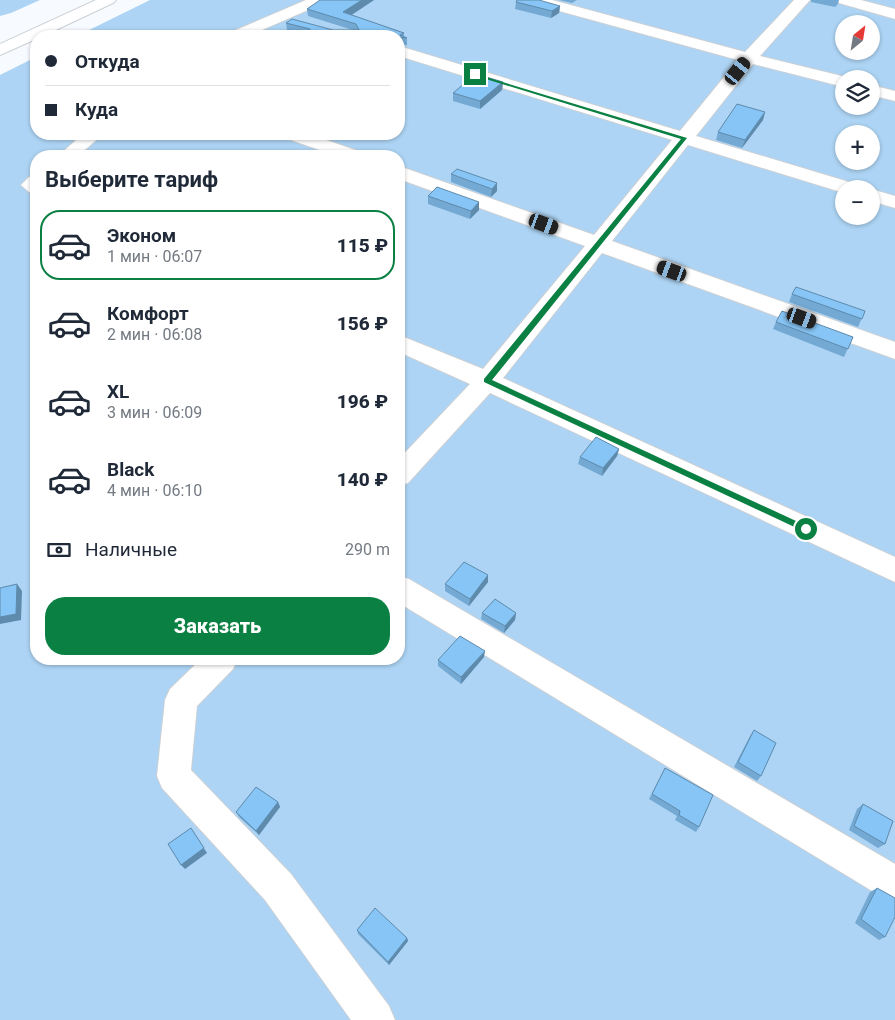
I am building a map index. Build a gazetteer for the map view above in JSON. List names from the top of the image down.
{
  "north": "top right",
  "page": {
    "map_buttons": ["+", "−"],
    "banner": ["Откуда", "Куда"],
    "heading": "Выберите тариф",
    "list": [
      {
        "name": "Эконом",
        "note": "1 мин · 06:07",
        "value": "115 ₽"
      },
      {
        "name": "Комфорт",
        "note": "2 мин · 06:08",
        "value": "156 ₽"
      },
      {
        "name": "XL",
        "note": "3 мин · 06:09",
        "value": "196 ₽"
      },
      {
        "name": "Black",
        "note": "4 мин · 06:10",
        "value": "140 ₽"
      }
    ],
    "pay": ["Наличные", "290 m"],
    "buttons": "Заказать"
  }
}
